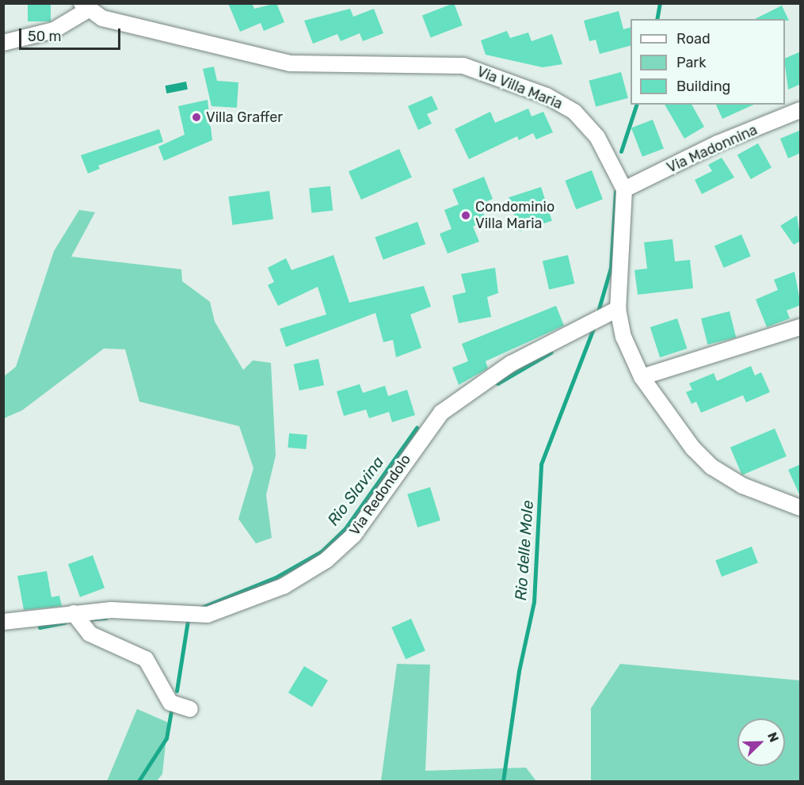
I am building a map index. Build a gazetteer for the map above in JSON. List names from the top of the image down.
{
  "streets": {
    "street": ["Via Villa Maria", "Via Madonnina", "Via Redondolo"]
  },
  "crossings": [
    ["Via Villa Maria", "Via Madonnina"]
  ],
  "water": ["Rio Slavina", "Rio delle Mole"],
  "places": ["Villa Graffer", "Condominio Villa Maria"],
  "legend": ["Road", "Park", "Building"],
  "scale_bar": "50 m",
  "north": "top right"
}
